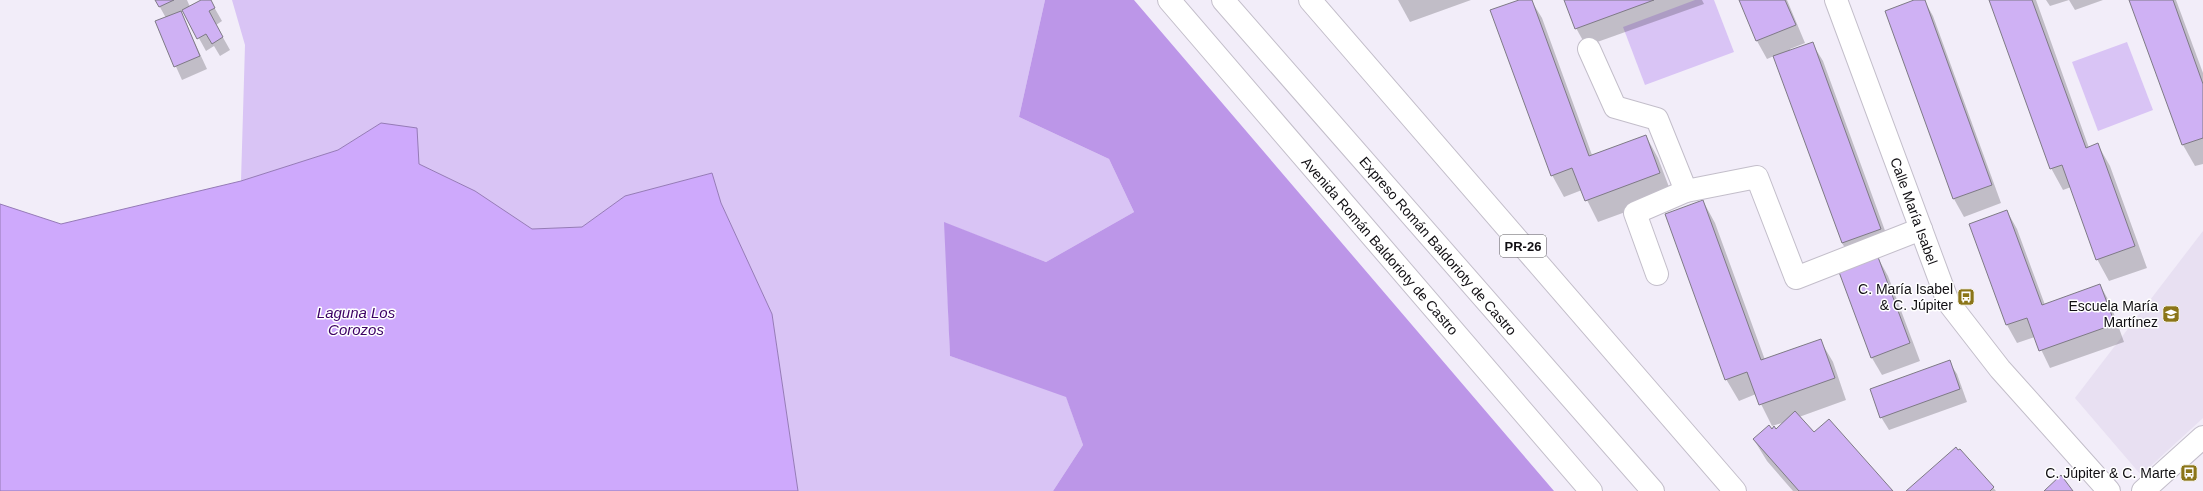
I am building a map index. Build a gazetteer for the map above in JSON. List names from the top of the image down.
{
  "streets": {
    "main road": [
      "Calle María Isabel",
      "Avenida Román Baldorioty de Castro",
      "Expreso Román Baldorioty de Castro",
      "PR-26"
    ]
  },
  "water": ["Laguna Los Corozos"],
  "places": {
    "bus stop": ["C. María Isabel & C. Júpiter", "C. Júpiter & C. Marte"],
    "school or university": ["Escuela María Martínez"]
  }
}
